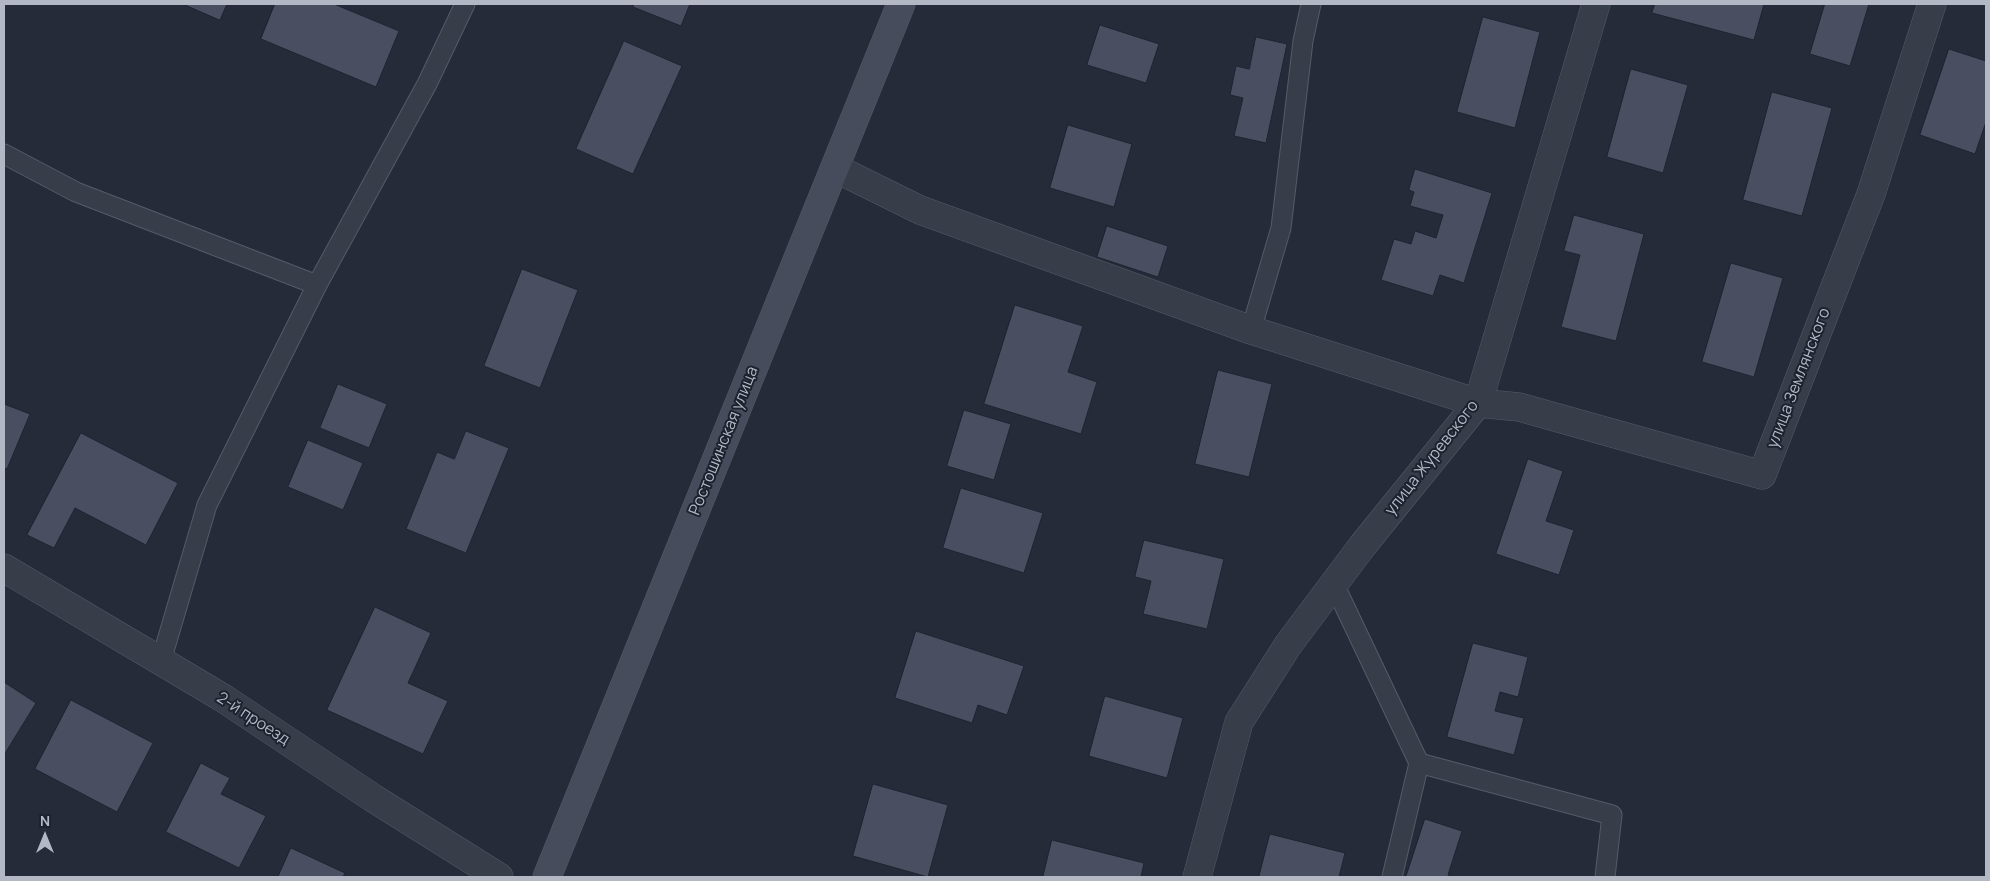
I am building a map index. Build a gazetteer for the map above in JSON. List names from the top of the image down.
{
  "streets": {
    "main road": ["Ростошинская улица"],
    "street": ["улица Землянского", "улица Журевского", "2-й проезд"]
  },
  "crossings": [
    ["улица Землянского", "улица Журевского"]
  ],
  "north": "top"
}
